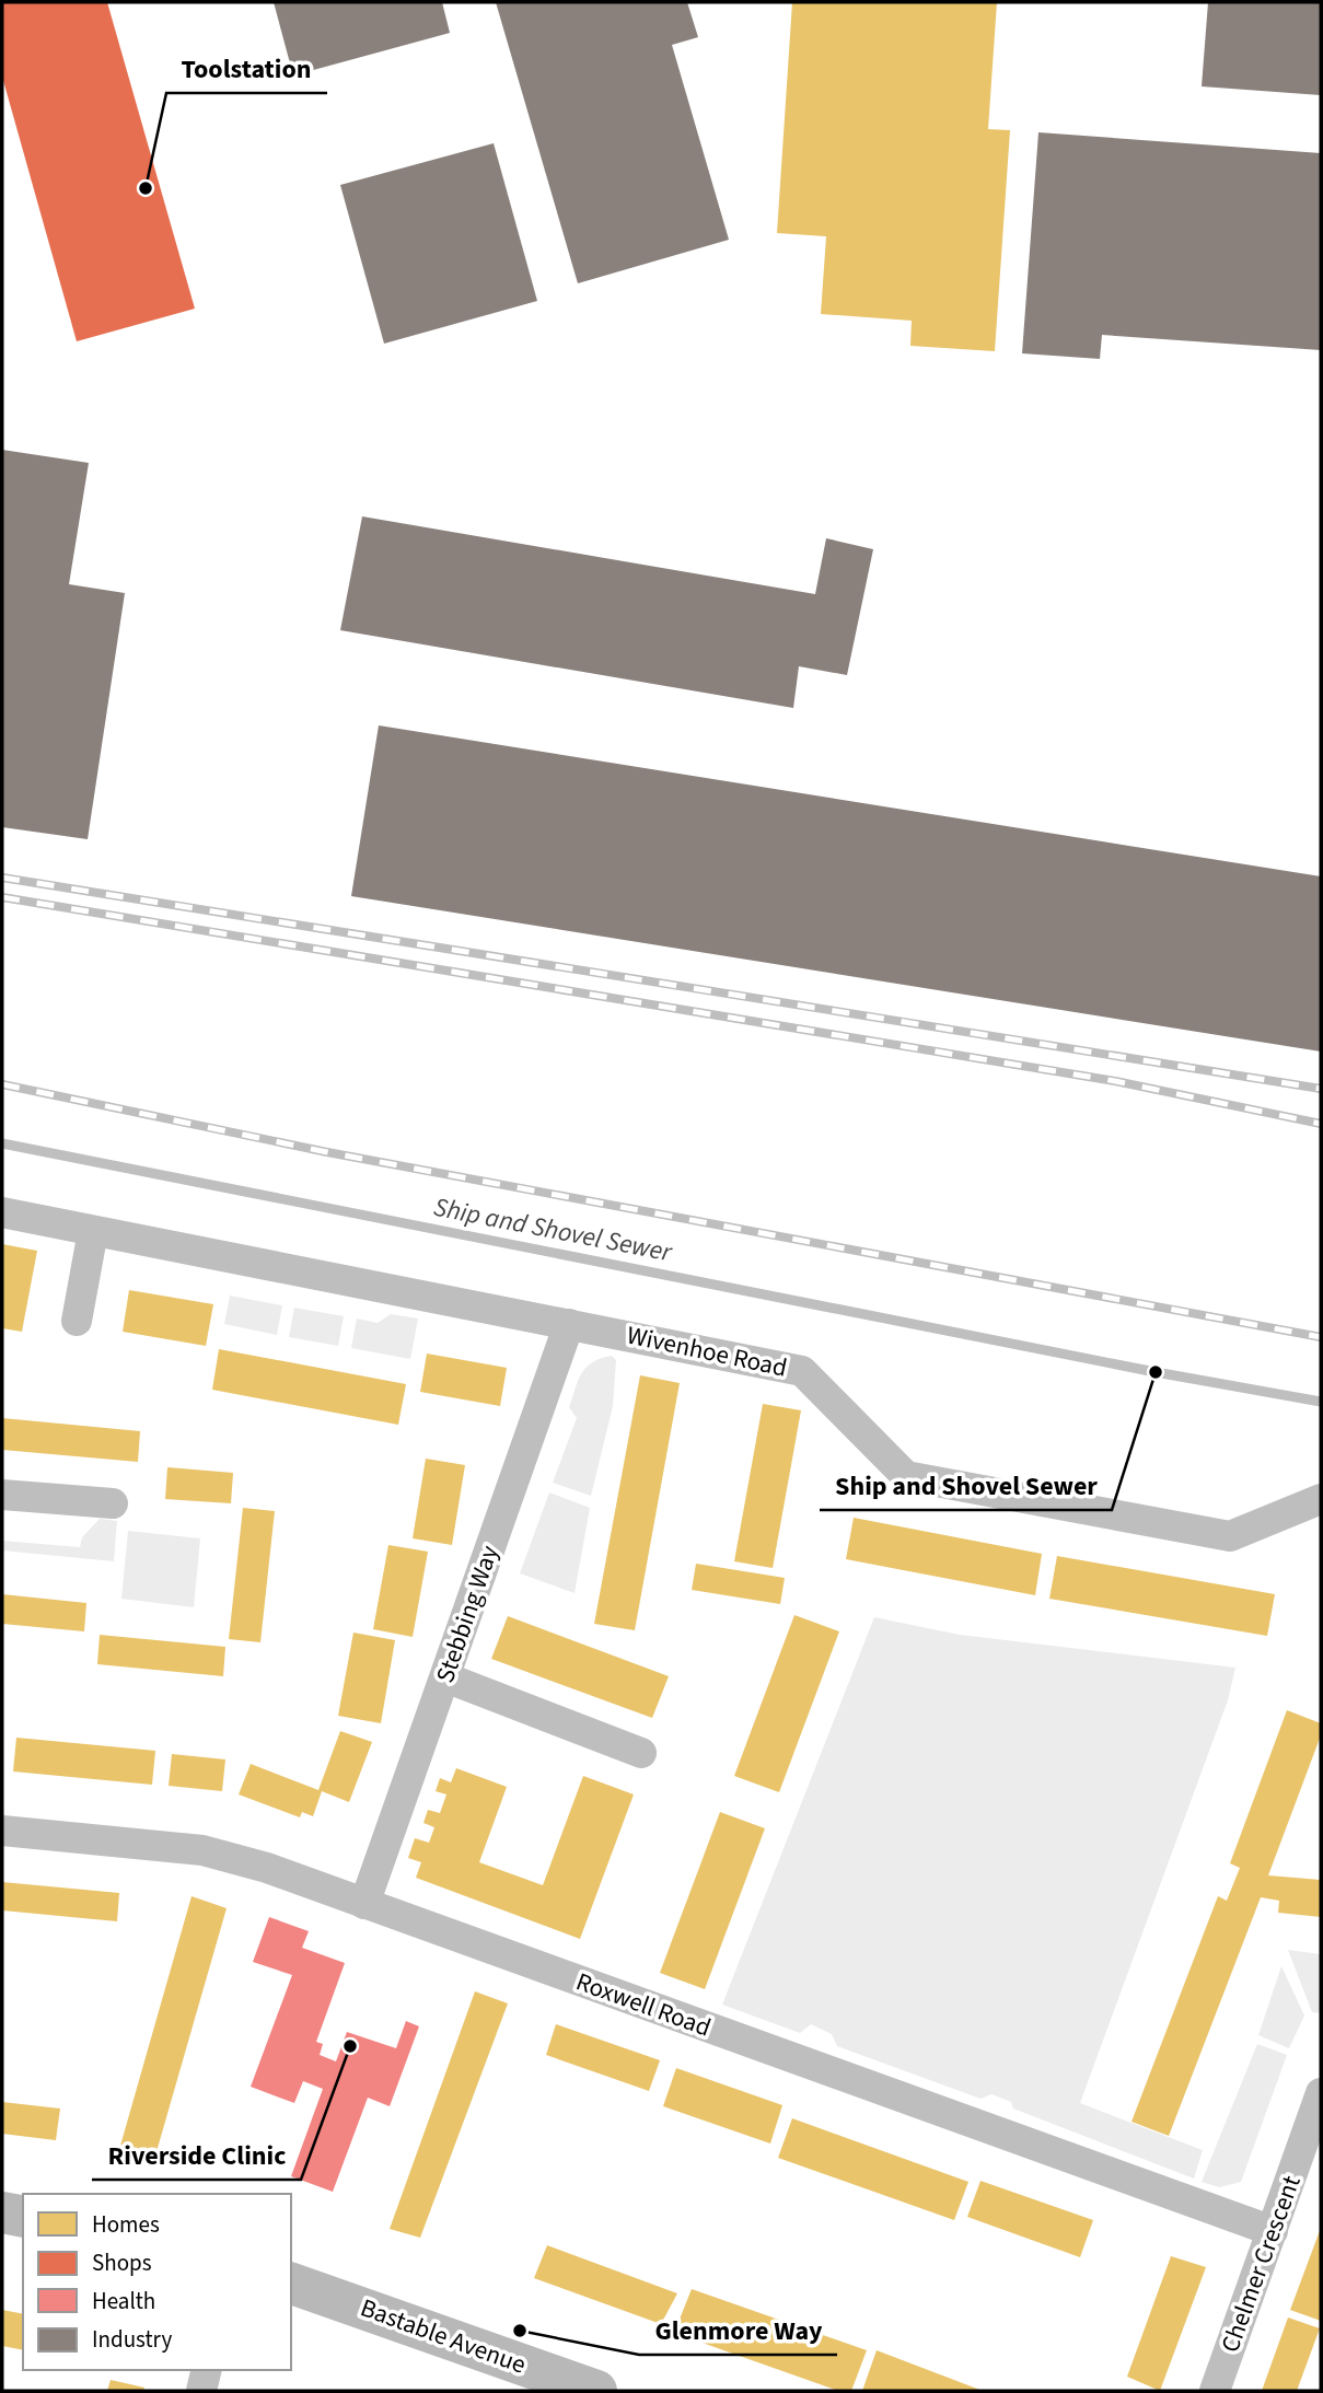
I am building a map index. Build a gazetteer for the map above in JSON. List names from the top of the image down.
{
  "streets": {
    "street": [
      "Wivenhoe Road",
      "Stebbing Way",
      "Roxwell Road",
      "Chelmer Crescent",
      "Bastable Avenue"
    ]
  },
  "crossings": [
    ["Wivenhoe Road", "Stebbing Way"],
    ["Stebbing Way", "Roxwell Road"],
    ["Roxwell Road", "Chelmer Crescent"]
  ],
  "water": ["Ship and Shovel Sewer"],
  "places": [
    "Toolstation",
    "Ship and Shovel Sewer",
    "Riverside Clinic",
    "Glenmore Way"
  ],
  "legend": [
    "Homes",
    "Shops",
    "Health",
    "Industry"
  ]
}
